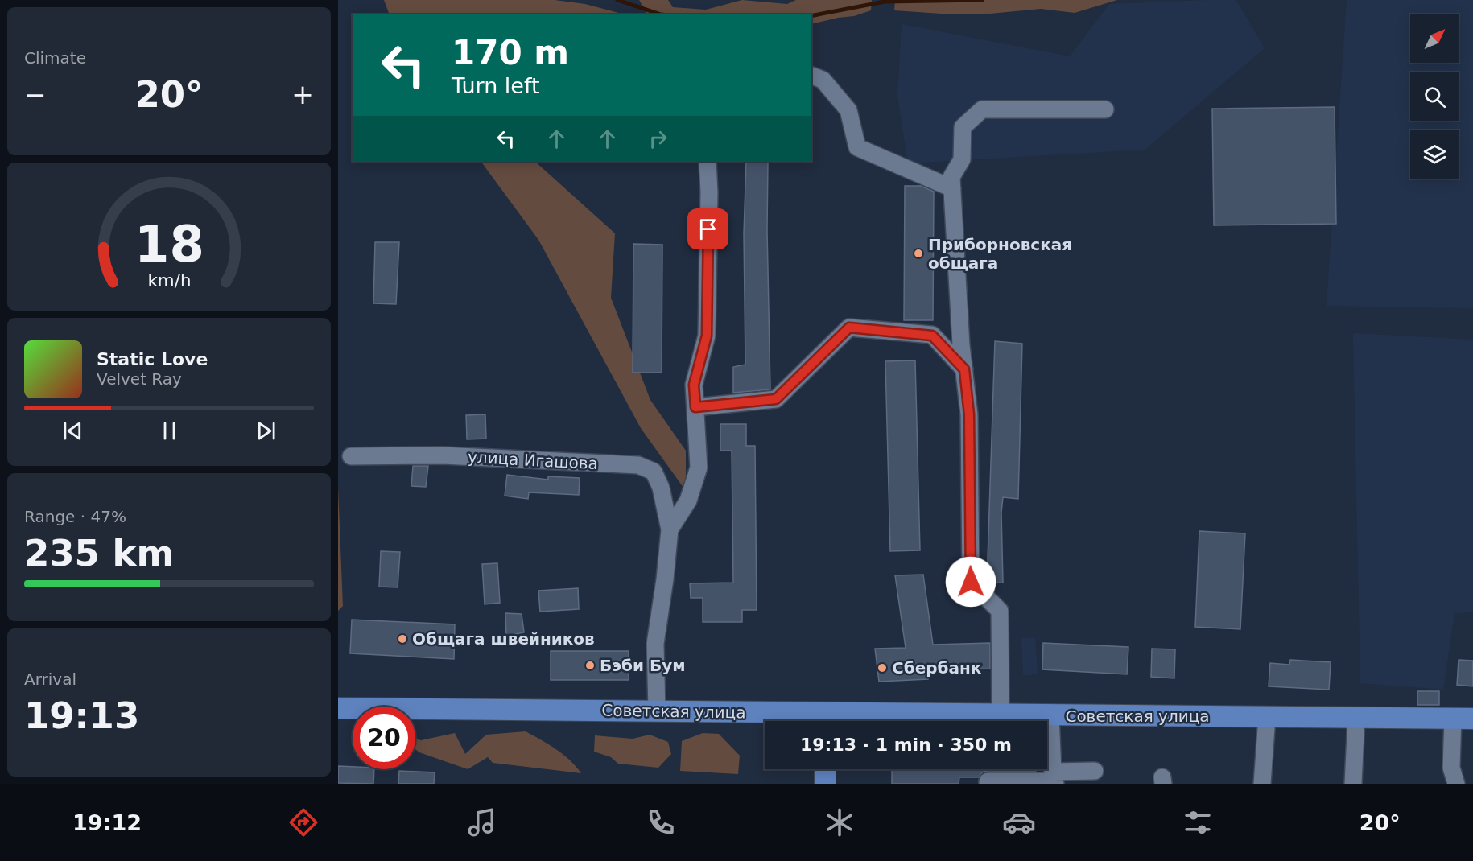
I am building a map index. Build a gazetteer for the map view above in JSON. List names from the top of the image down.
{
  "streets": {
    "main road": ["Советская улица"],
    "street": ["улица Игашова"]
  },
  "places": [
    "Приборновская общага",
    "Общага швейников",
    "Бэби Бум",
    "Сбербанк"
  ],
  "north": "top right",
  "page": {
    "tile": [
      "Climate",
      ["Range · 47%", "235 km"],
      ["Arrival", "19:13"]
    ],
    "turn": ["170 m", "Turn left"],
    "heat": ["−", "20°", "+"],
    "song": ["Static Love", "Velvet Ray"],
    "limit": "20",
    "trip": "19:13 · 1 min · 350 m",
    "tabs": ["19:12", "20°"],
    "gauge": ["18", "km/h"]
  }
}
